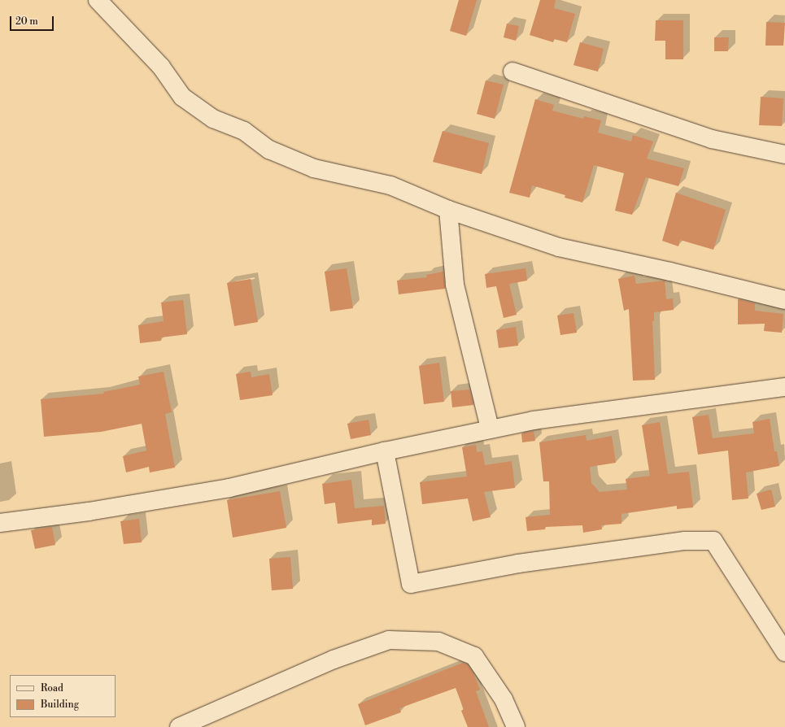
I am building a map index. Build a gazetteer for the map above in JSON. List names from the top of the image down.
{
  "legend": ["Road", "Building"],
  "scale_bar": "20 m"
}
